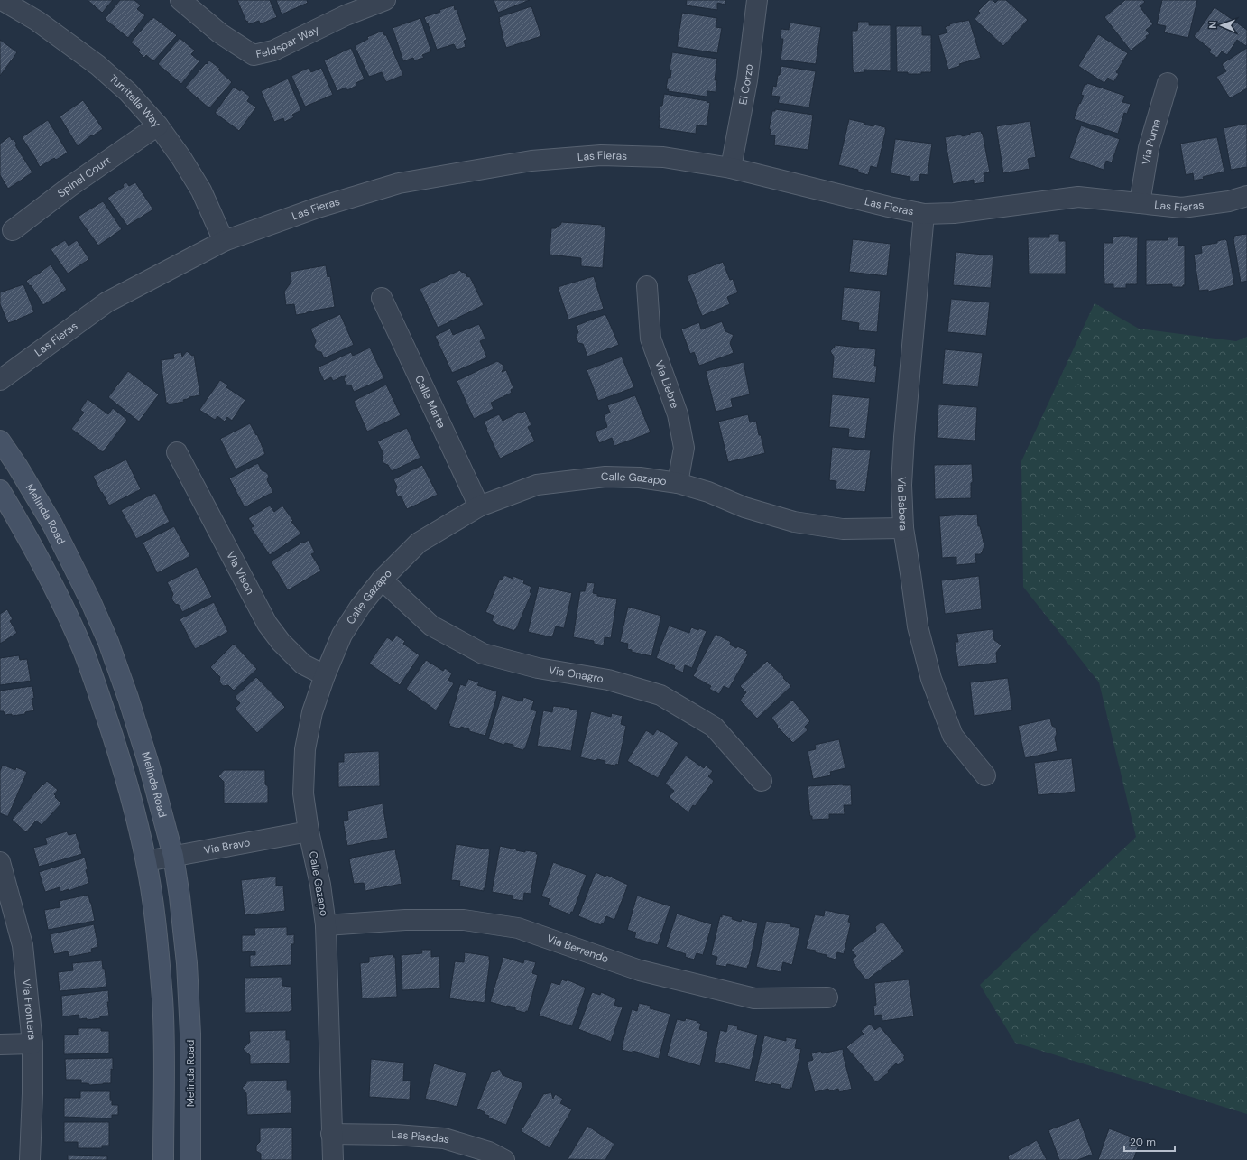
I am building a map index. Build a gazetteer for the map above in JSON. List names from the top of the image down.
{
  "streets": {
    "main road": ["Melinda Road"],
    "street": [
      "Feldspar Way",
      "El Corzo",
      "Turritella Way",
      "Via Puma",
      "Las Fieras",
      "Spinel Court",
      "Via Liebre",
      "Calle Marta",
      "Calle Gazapo",
      "Via Babera",
      "Via Vison",
      "Via Onagro",
      "Via Bravo",
      "Via Berrendo",
      "Via Frontera",
      "Las Pisadas"
    ]
  },
  "crossings": [
    ["El Corzo", "Las Fieras"],
    ["Turritella Way", "Las Fieras"],
    ["Turritella Way", "Spinel Court"],
    ["Via Puma", "Las Fieras"],
    ["Las Fieras", "Via Babera"],
    ["Via Liebre", "Calle Gazapo"],
    ["Calle Marta", "Calle Gazapo"],
    ["Calle Gazapo", "Via Babera"],
    ["Calle Gazapo", "Via Vison"],
    ["Calle Gazapo", "Via Onagro"],
    ["Calle Gazapo", "Via Bravo"],
    ["Calle Gazapo", "Via Berrendo"],
    ["Calle Gazapo", "Las Pisadas"],
    ["Melinda Road", "Via Bravo"]
  ],
  "scale_bar": "20 m",
  "north": "left"
}
